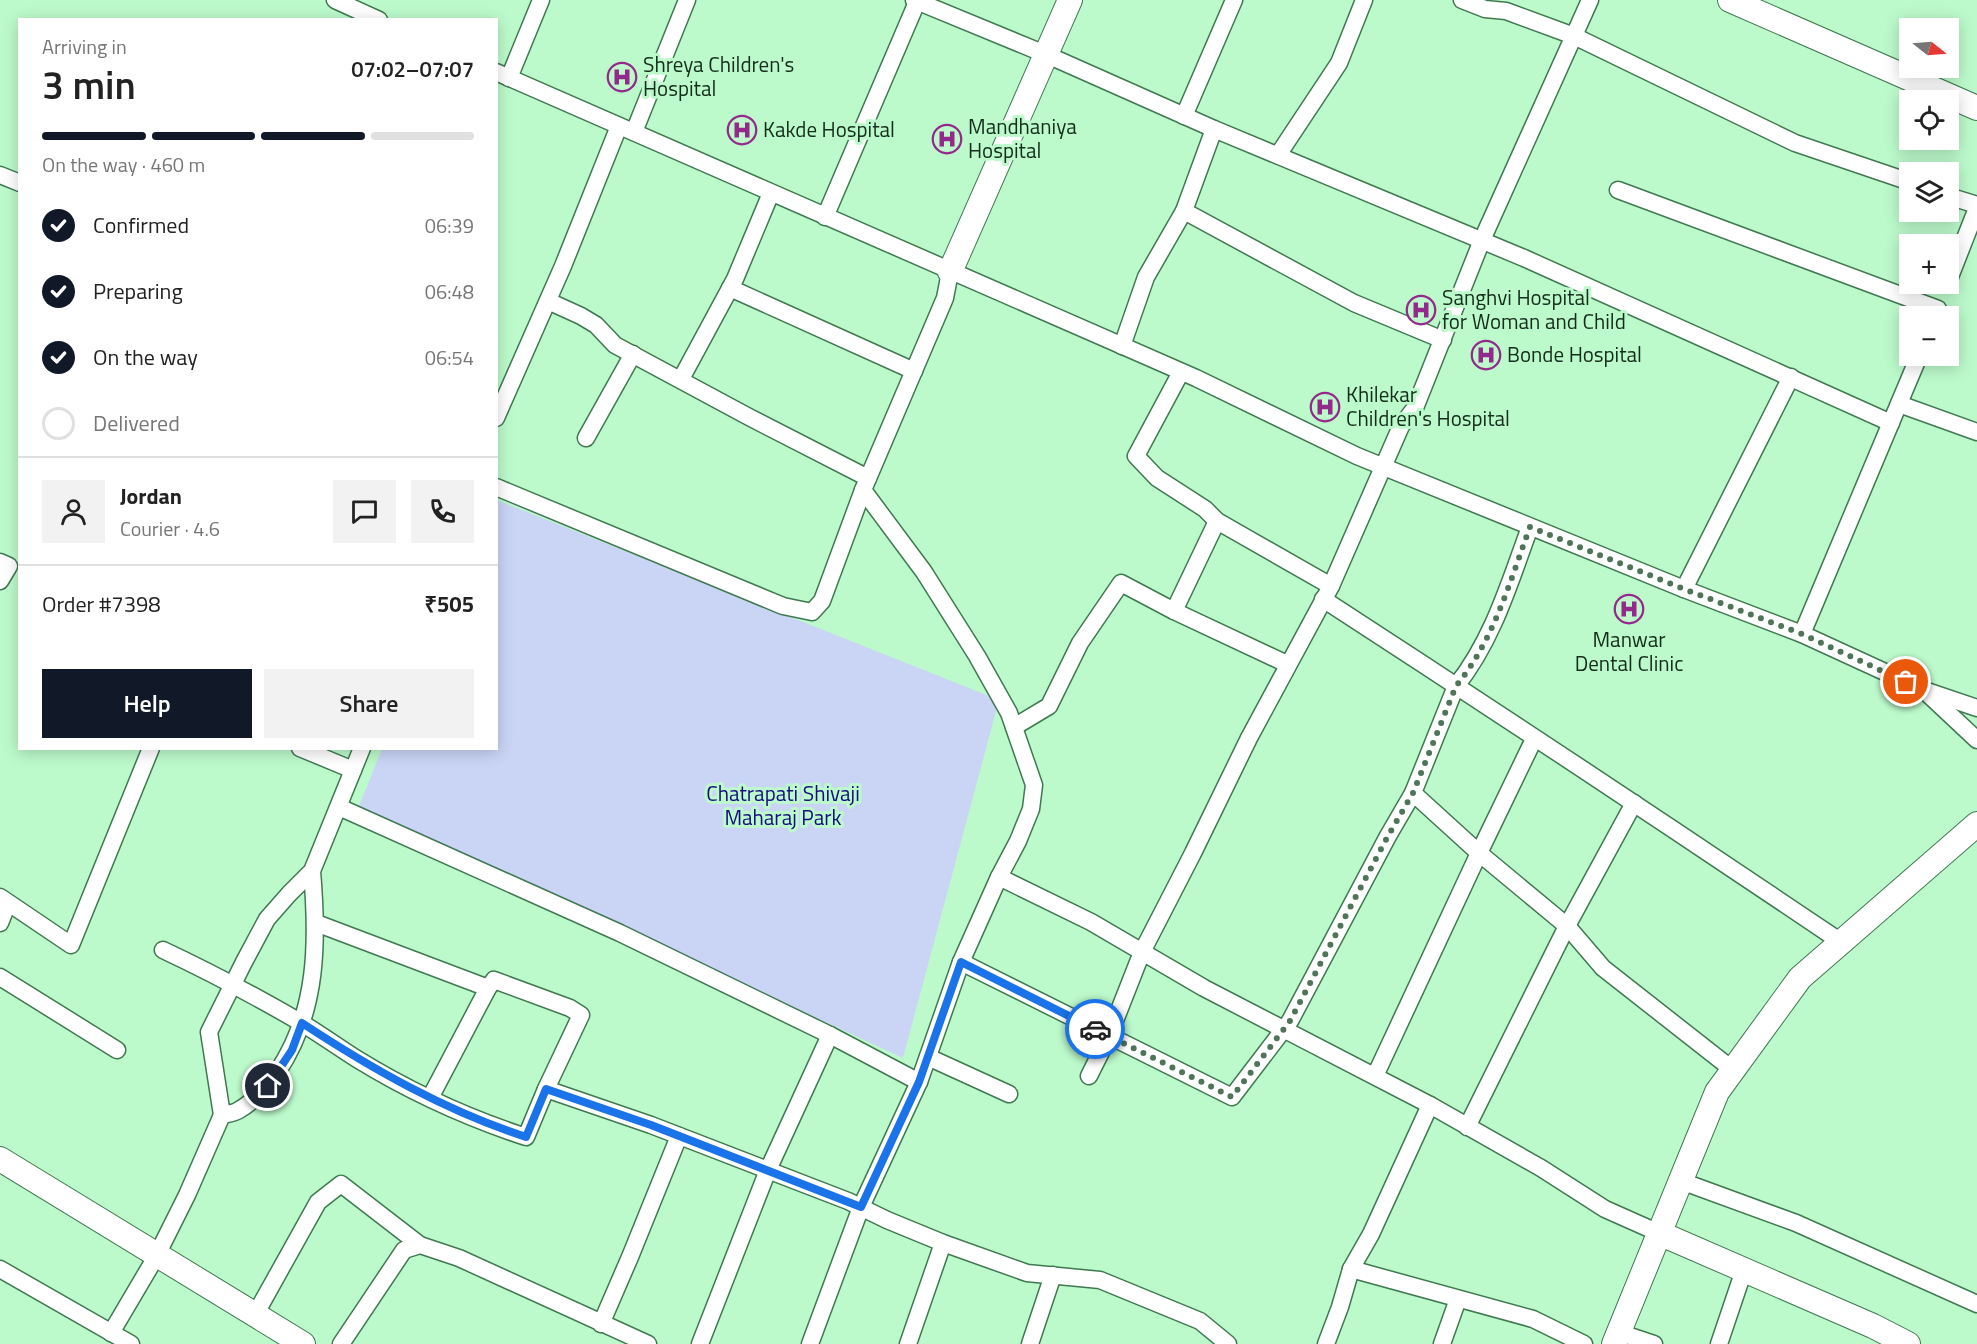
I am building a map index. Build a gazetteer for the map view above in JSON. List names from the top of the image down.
{
  "parks": ["Chatrapati Shivaji Maharaj Park"],
  "places": {
    "hospital": [
      "Shreya Children's Hospital",
      "Kakde Hospital",
      "Mandhaniya Hospital",
      "Sanghvi Hospital for Woman and Child",
      "Bonde Hospital",
      "Khilekar Children's Hospital",
      "Manwar Dental Clinic"
    ]
  },
  "north": "right",
  "page": {
    "map_buttons": ["+", "−"],
    "heading": ["3 min", "Arriving in", "07:02–07:07"],
    "panel": [
      "Jordan",
      "Courier · 4.6",
      "Order #7398",
      "₹505"
    ],
    "bar": "On the way · 460 m",
    "list": [
      ["Confirmed", "06:39"],
      ["Preparing", "06:48"],
      ["On the way", "06:54"],
      "Delivered"
    ],
    "buttons": ["Help", "Share"]
  }
}
